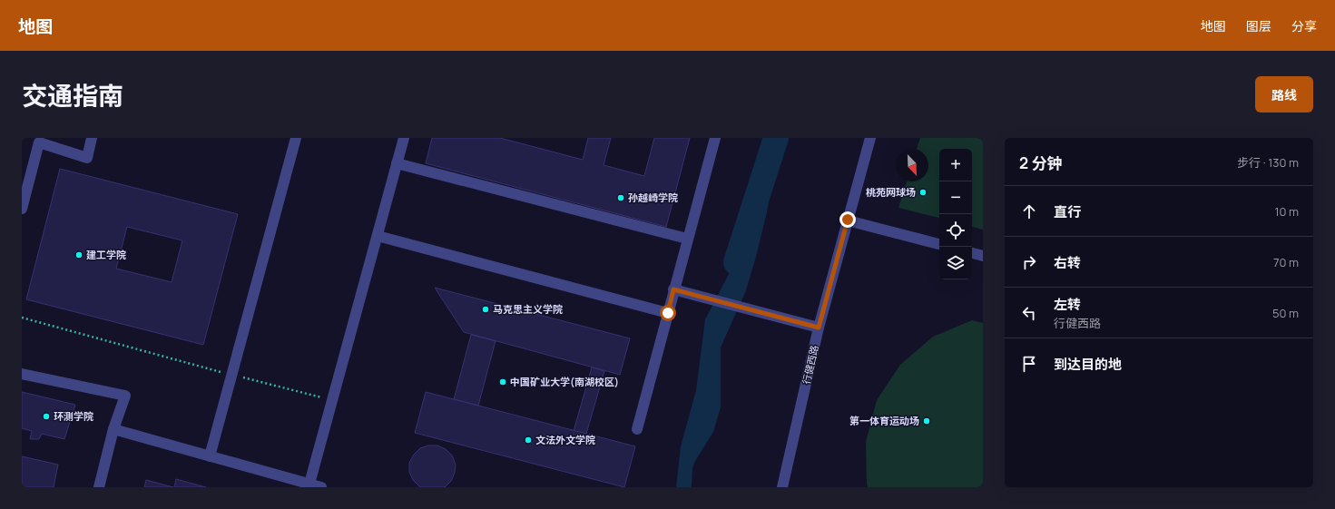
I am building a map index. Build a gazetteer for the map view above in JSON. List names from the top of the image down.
{
  "streets": {
    "street": ["行健西路"]
  },
  "places": [
    "桃苑网球场",
    "孙越崎学院",
    "建工学院",
    "马克思主义学院",
    "中国矿业大学(南湖校区)",
    "环测学院",
    "第一体育运动场",
    "文法外文学院"
  ],
  "north": "bottom right",
  "page": {
    "header": "地图",
    "nav": ["地图", "图层", "分享"],
    "title": "交通指南",
    "buttons": "路线",
    "heading": ["2 分钟", "步行 · 130 m"],
    "map_buttons": ["+", "−"],
    "list": [
      ["直行", "10 m"],
      ["右转", "70 m"],
      ["左转", "行健西路", "50 m"],
      "到达目的地"
    ]
  }
}
